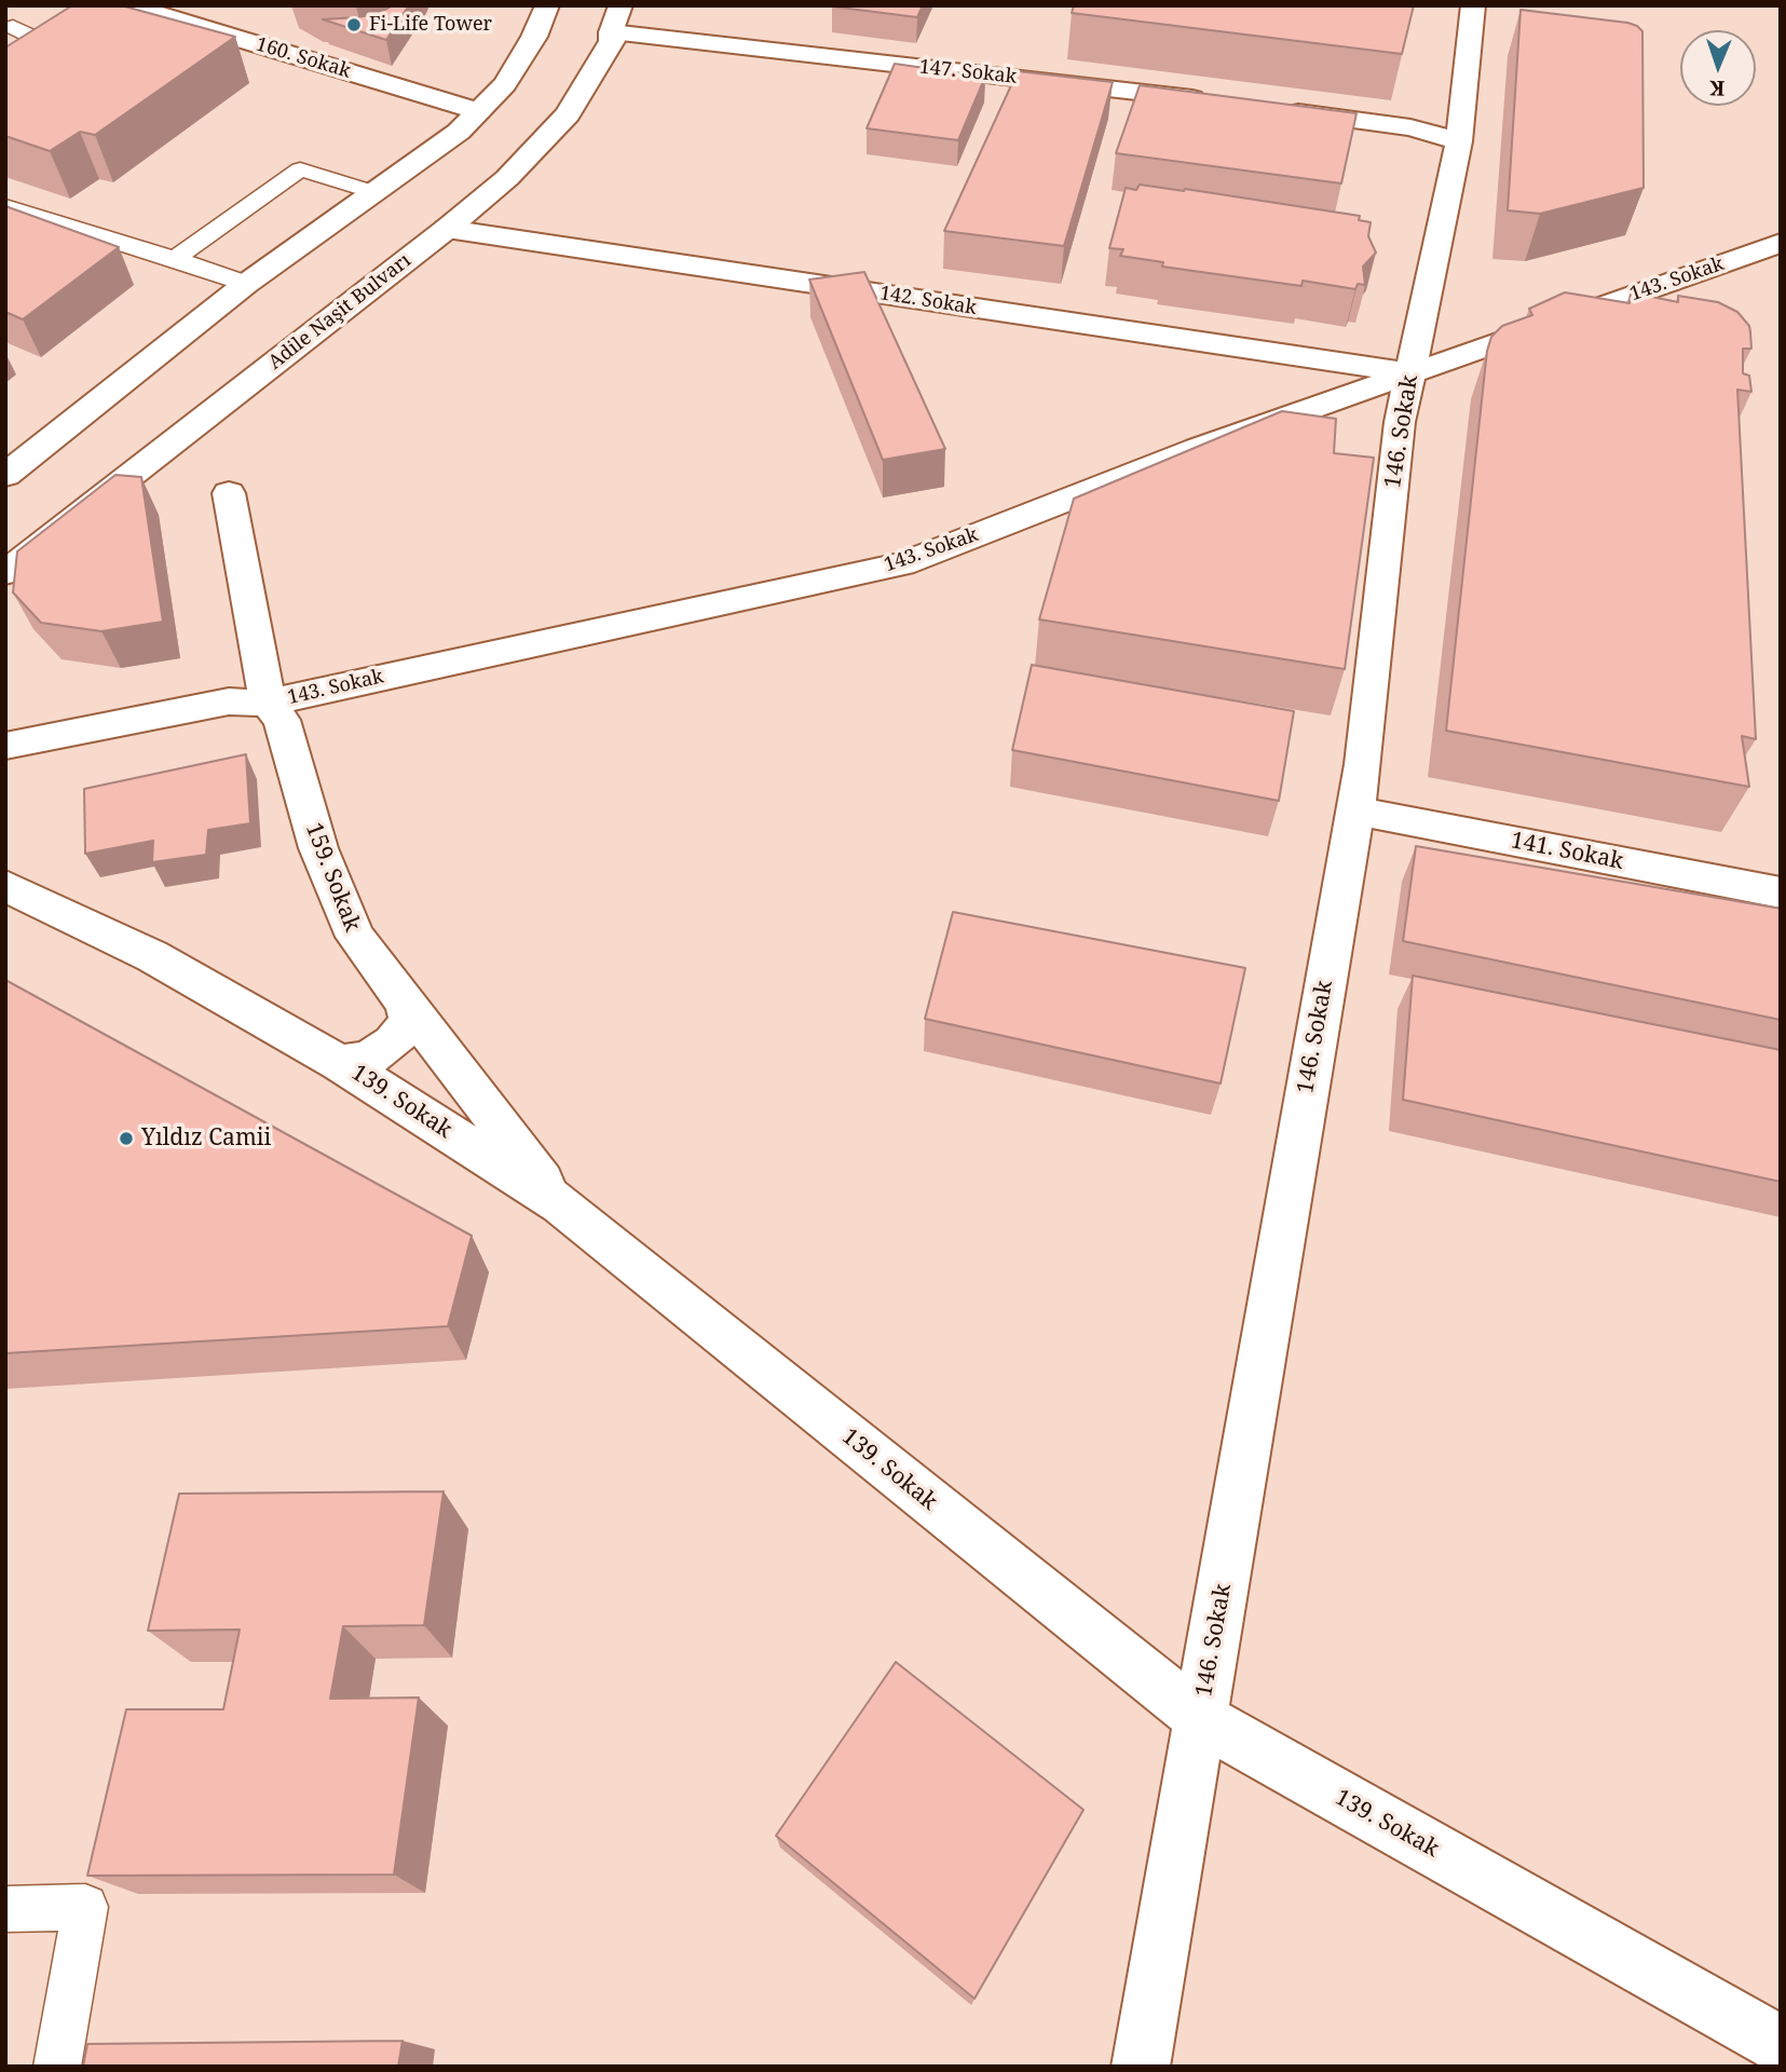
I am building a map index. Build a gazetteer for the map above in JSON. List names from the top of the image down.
{
  "streets": {
    "street": [
      "160. Sokak",
      "147. Sokak",
      "143. Sokak",
      "142. Sokak",
      "Adile Naşit Bulvarı",
      "146. Sokak",
      "141. Sokak",
      "159. Sokak",
      "139. Sokak"
    ]
  },
  "crossings": [
    ["147. Sokak", "Adile Naşit Bulvarı"],
    ["143. Sokak", "142. Sokak"],
    ["143. Sokak", "146. Sokak"],
    ["143. Sokak", "159. Sokak"],
    ["142. Sokak", "Adile Naşit Bulvarı"],
    ["142. Sokak", "146. Sokak"],
    ["146. Sokak", "141. Sokak"],
    ["146. Sokak", "139. Sokak"],
    ["159. Sokak", "139. Sokak"]
  ],
  "places": ["Fi-Life Tower", "Yıldız Camii"],
  "north": "bottom"
}
